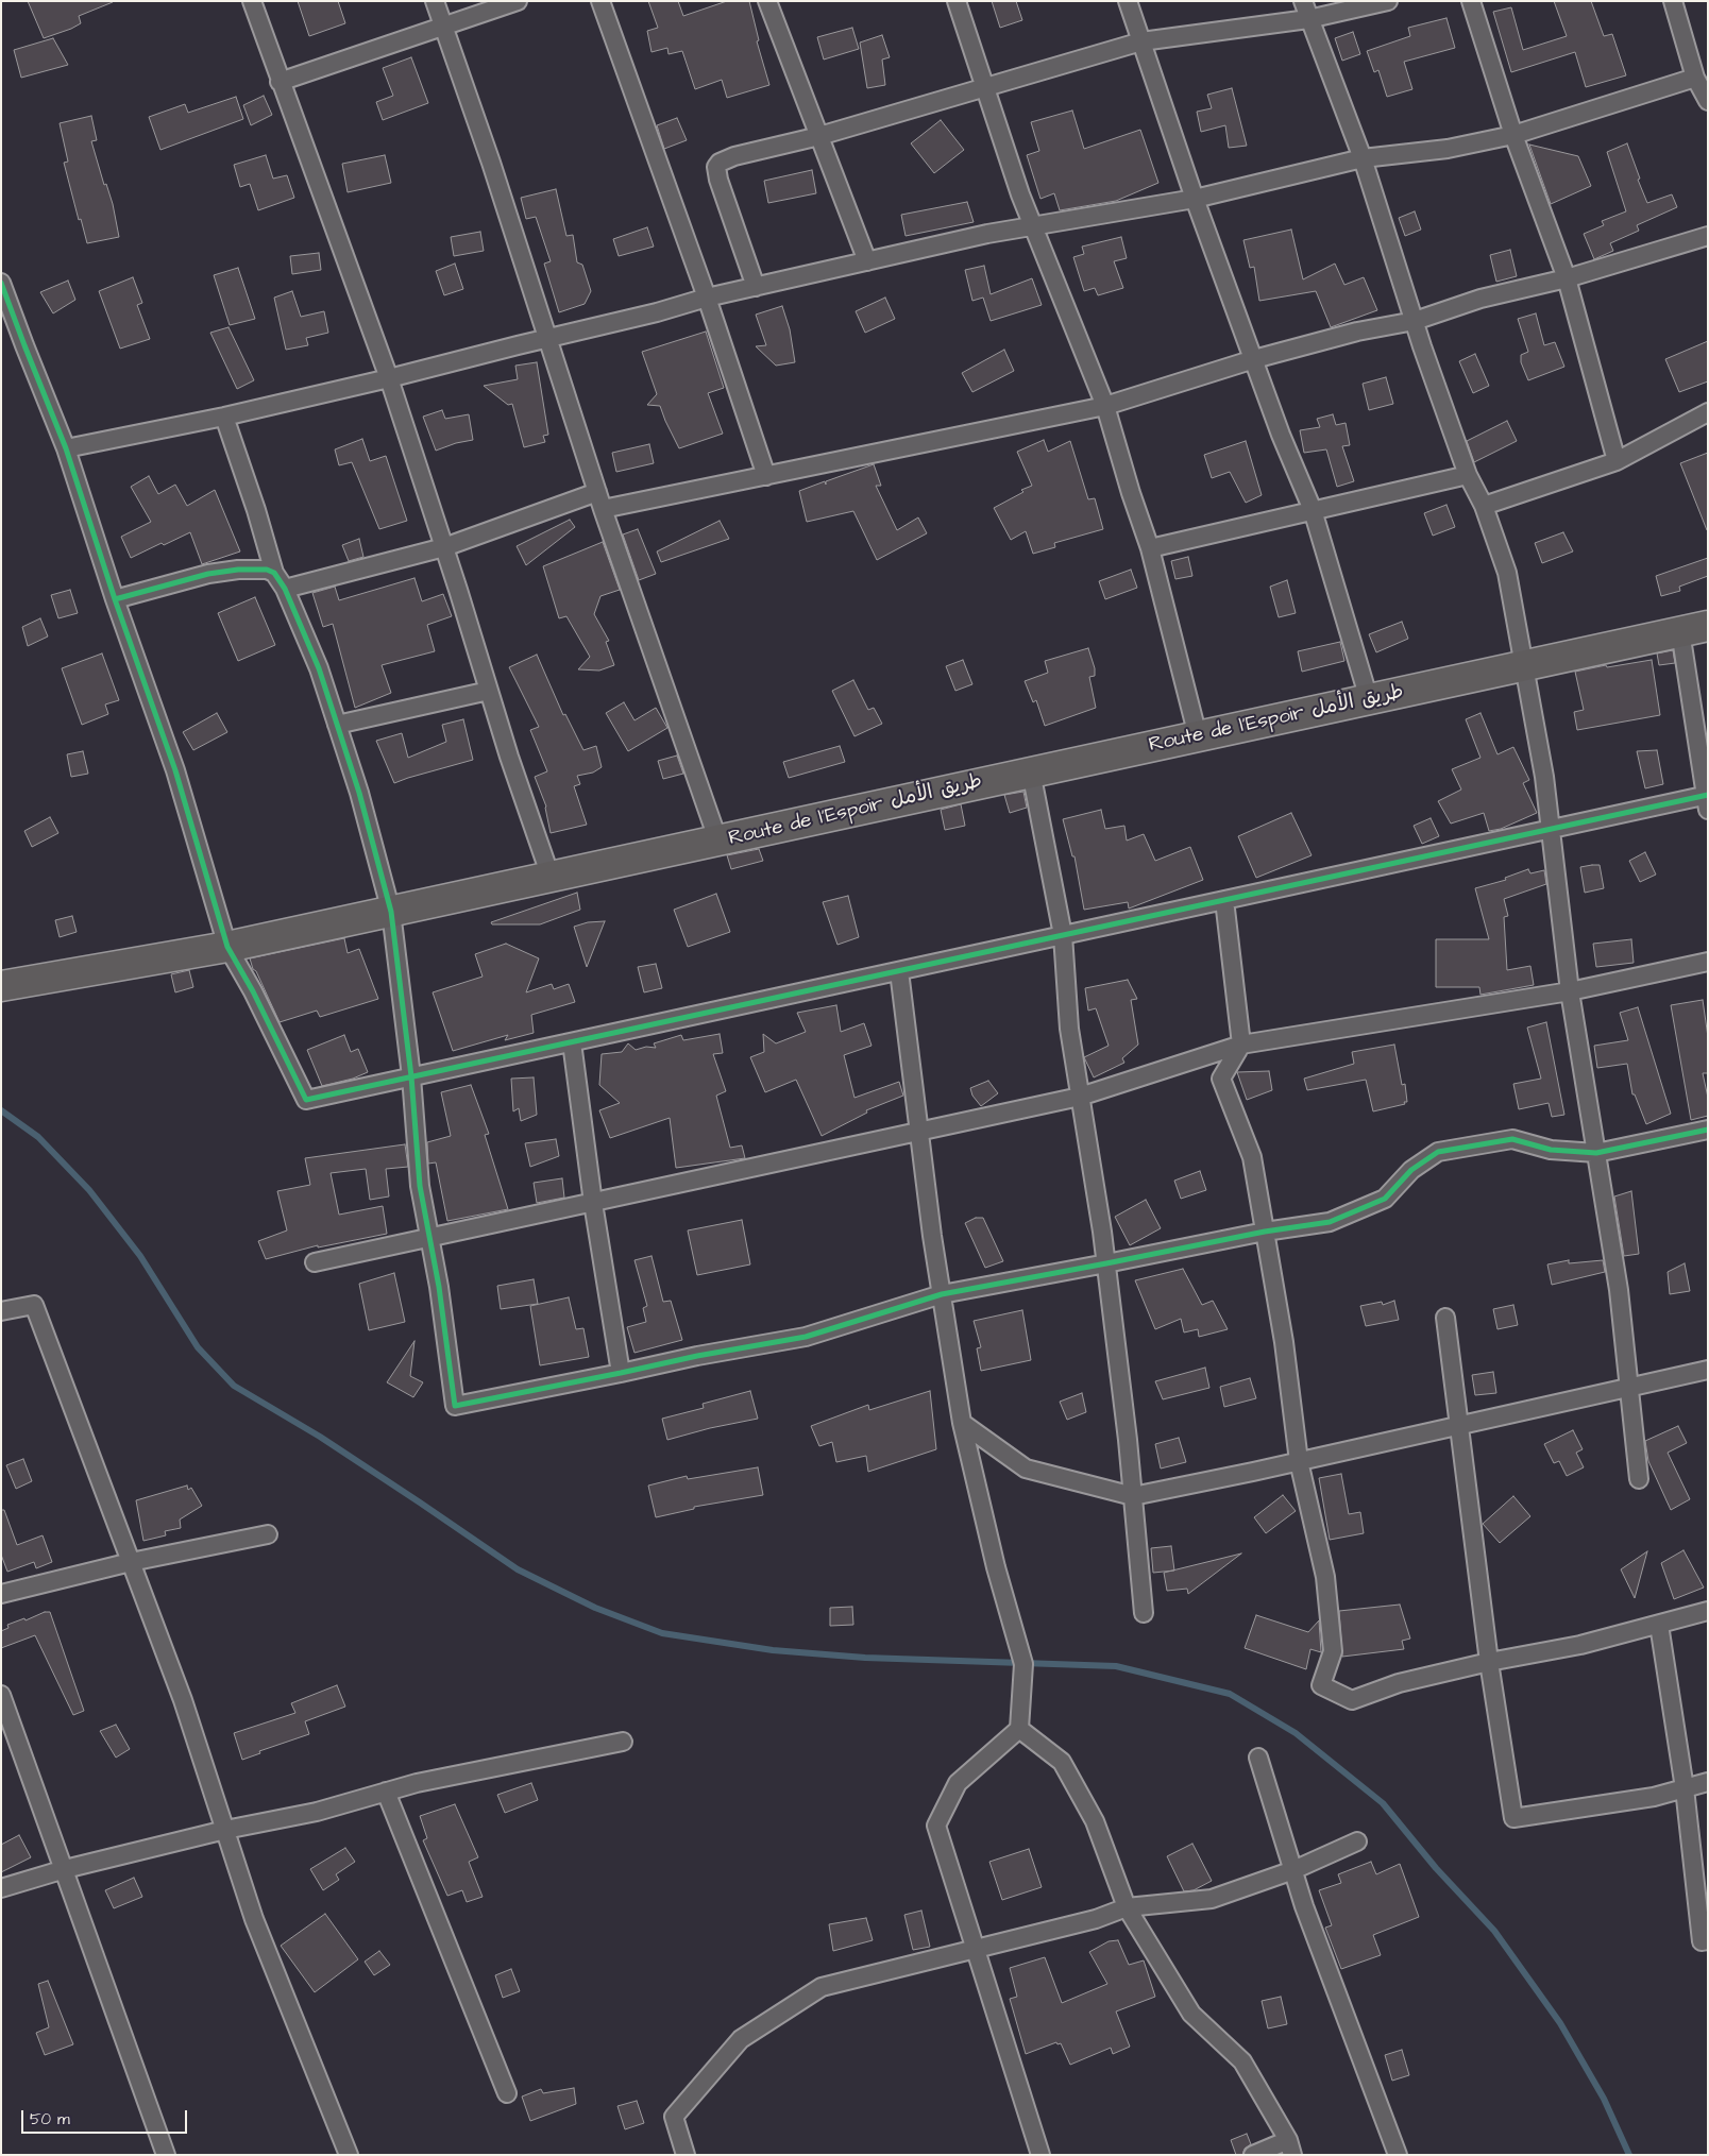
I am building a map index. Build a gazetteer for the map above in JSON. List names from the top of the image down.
{
  "streets": {
    "highway": ["Route de l’Espoir طريق الأمل"]
  },
  "scale_bar": "50 m"
}
